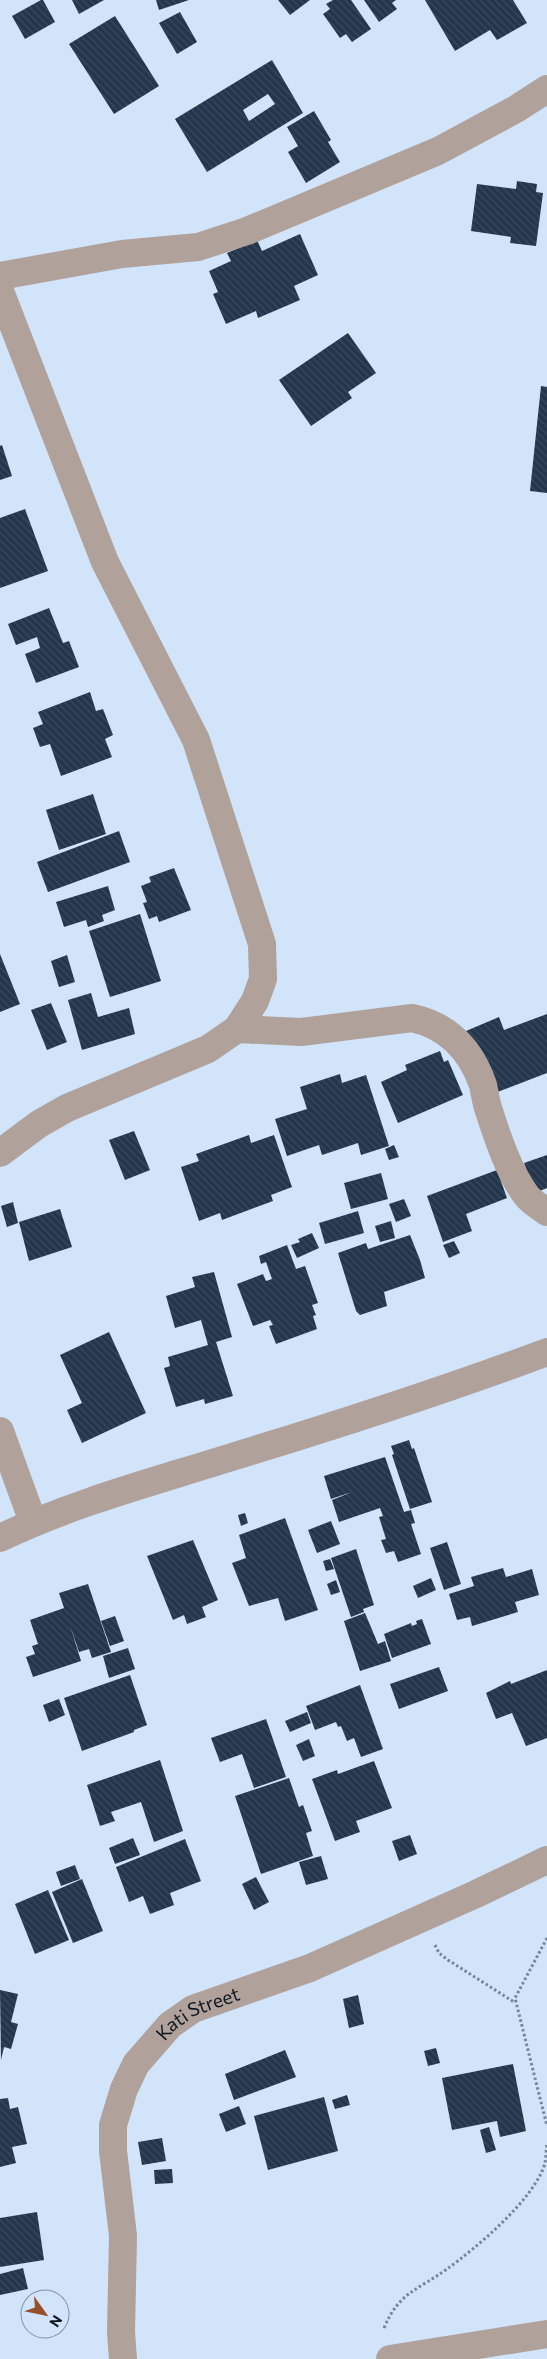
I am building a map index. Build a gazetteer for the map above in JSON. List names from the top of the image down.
{
  "streets": {
    "street": ["Kati Street"]
  },
  "north": "bottom right"
}
